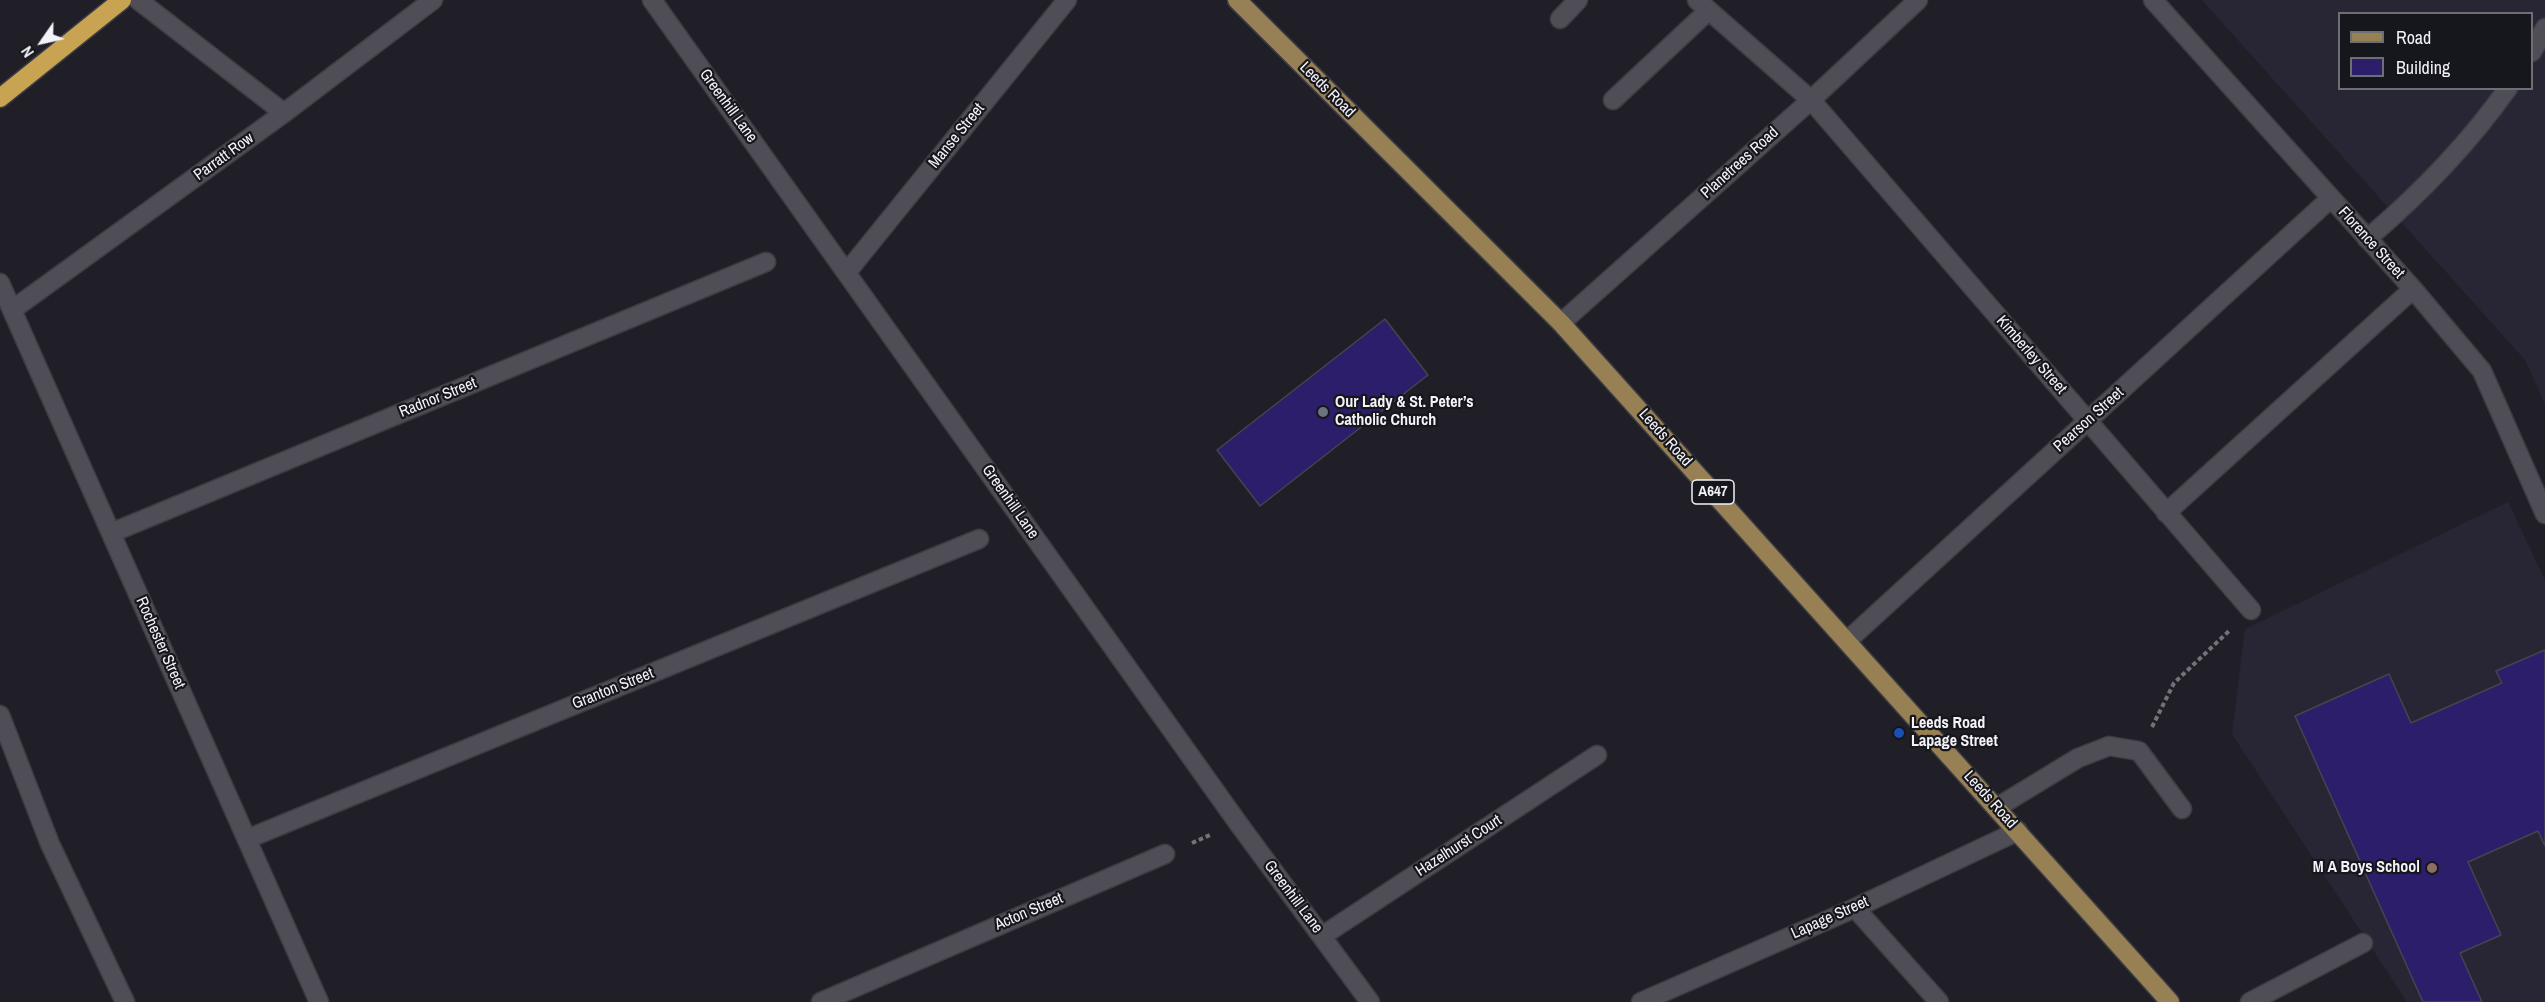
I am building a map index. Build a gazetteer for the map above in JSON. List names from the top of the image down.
{
  "streets": {
    "main road": ["Leeds Road", "A647"],
    "street": [
      "Greenhill Lane",
      "Manse Street",
      "Parratt Row",
      "Planetrees Road",
      "Florence Street",
      "Kimberley Street",
      "Radnor Street",
      "Pearson Street",
      "Rochester Street",
      "Granton Street",
      "Hazelhurst Court",
      "Acton Street",
      "Lapage Street"
    ]
  },
  "crossings": [
    ["Leeds Road", "Planetrees Road"],
    ["Leeds Road", "Pearson Street"],
    ["Leeds Road", "Lapage Street"],
    ["Greenhill Lane", "Manse Street"],
    ["Greenhill Lane", "Hazelhurst Court"],
    ["Parratt Row", "Rochester Street"],
    ["Planetrees Road", "Kimberley Street"],
    ["Florence Street", "Pearson Street"],
    ["Kimberley Street", "Pearson Street"],
    ["Radnor Street", "Rochester Street"],
    ["Rochester Street", "Granton Street"]
  ],
  "places": ["Our Lady & St. Peter’s Catholic Church", "Leeds Road Lapage Street", "M A Boys School"],
  "legend": ["Road", "Building"],
  "north": "bottom left"
}
